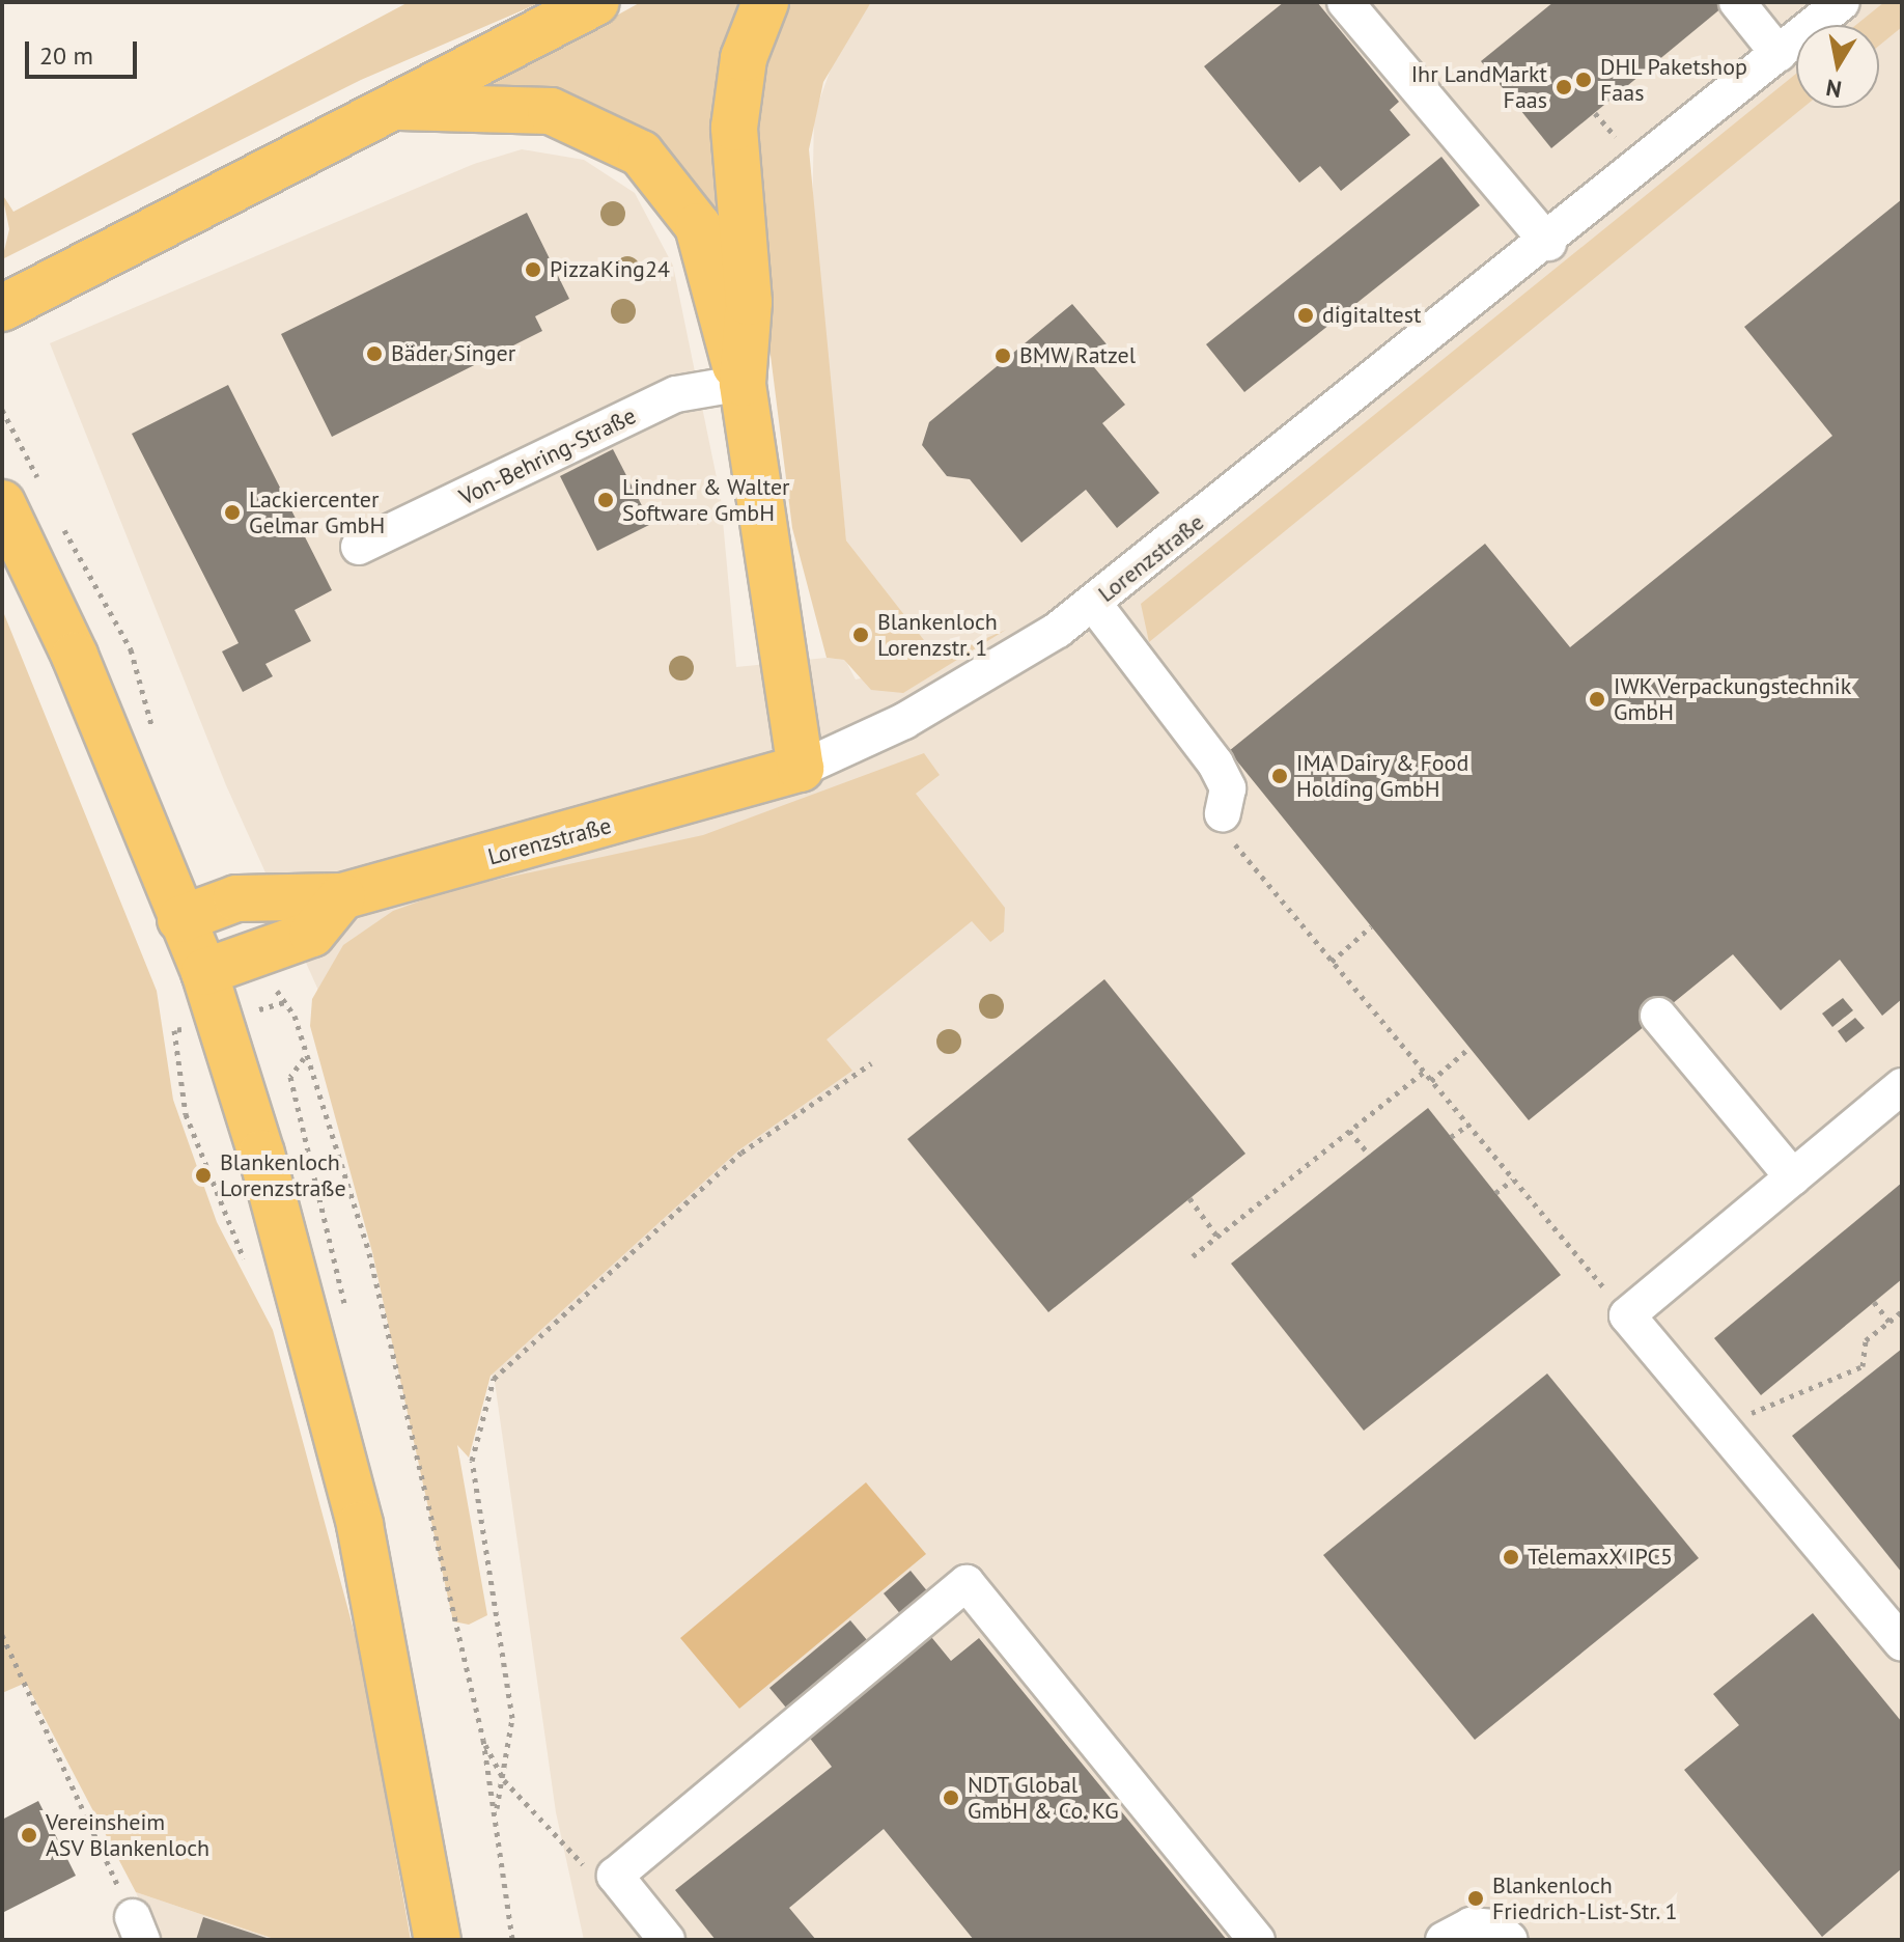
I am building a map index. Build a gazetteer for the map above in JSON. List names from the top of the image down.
{
  "streets": {
    "main road": ["Lorenzstraße"],
    "street": ["Von-Behring-Straße"]
  },
  "places": [
    "DHL Paketshop Faas",
    "Ihr LandMarkt Faas",
    "PizzaKing24",
    "digitaltest",
    "Bäder Singer",
    "BMW Ratzel",
    "Lindner & Walter Software GmbH",
    "Lackiercenter Gelmar GmbH",
    "Blankenloch Lorenzstr. 1",
    "IWK Verpackungstechnik GmbH",
    "IMA Dairy & Food Holding GmbH",
    "Blankenloch Lorenzstraße",
    "TelemaxX IPC5",
    "NDT Global GmbH & Co. KG",
    "Vereinsheim ASV Blankenloch",
    "Blankenloch Friedrich-List-Str. 1"
  ],
  "scale_bar": "20 m",
  "north": "bottom"
}
